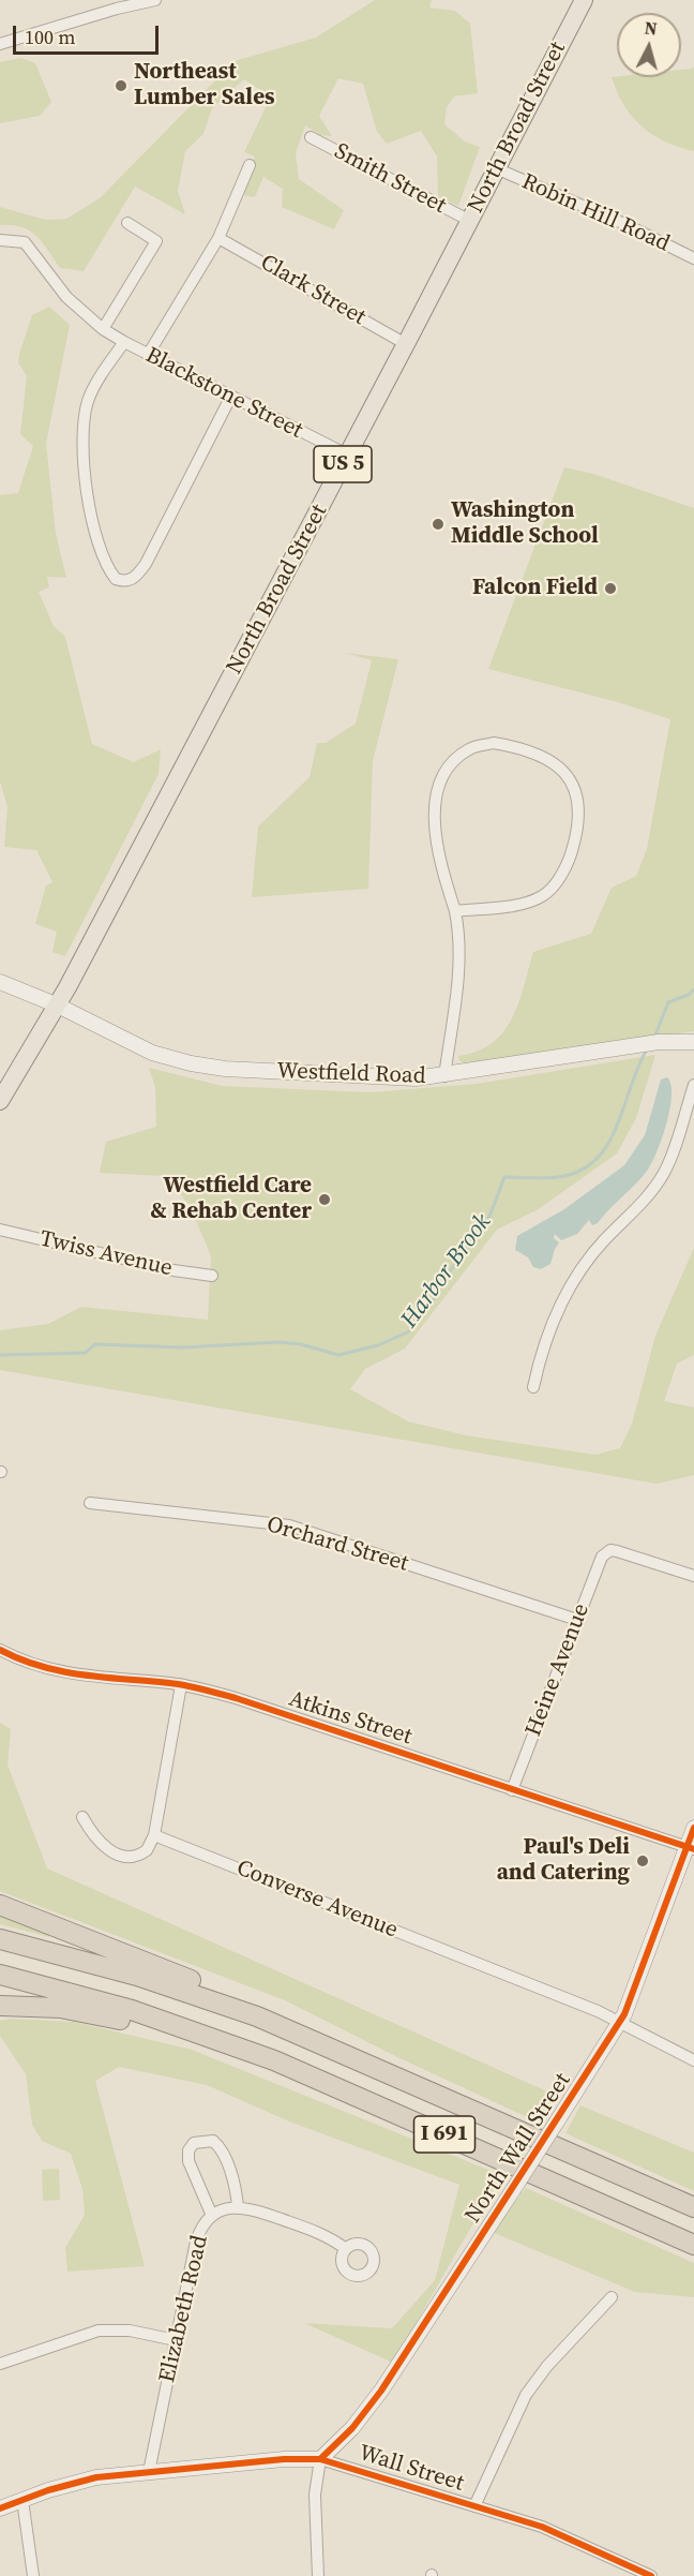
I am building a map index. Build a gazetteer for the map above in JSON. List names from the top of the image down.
{
  "streets": {
    "highway": ["I 691"],
    "main road": ["North Broad Street", "US 5"],
    "street": [
      "Smith Street",
      "Robin Hill Road",
      "Clark Street",
      "Blackstone Street",
      "Westfield Road",
      "Twiss Avenue",
      "Orchard Street",
      "Heine Avenue",
      "Atkins Street",
      "Converse Avenue",
      "North Wall Street",
      "Elizabeth Road",
      "Wall Street"
    ]
  },
  "crossings": [
    ["North Broad Street", "Smith Street"],
    ["North Broad Street", "Robin Hill Road"],
    ["North Broad Street", "Clark Street"],
    ["North Broad Street", "Blackstone Street"],
    ["North Broad Street", "US 5"],
    ["North Broad Street", "Westfield Road"],
    ["US 5", "Westfield Road"],
    ["Orchard Street", "Heine Avenue"],
    ["Heine Avenue", "Atkins Street"],
    ["Atkins Street", "North Wall Street"],
    ["Converse Avenue", "North Wall Street"],
    ["North Wall Street", "Wall Street"],
    ["Elizabeth Road", "Wall Street"]
  ],
  "water": ["Harbor Brook"],
  "places": [
    "Northeast Lumber Sales",
    "Washington Middle School",
    "Falcon Field",
    "Westfield Care & Rehab Center",
    "Paul's Deli and Catering"
  ],
  "scale_bar": "100 m",
  "north": "top"
}
